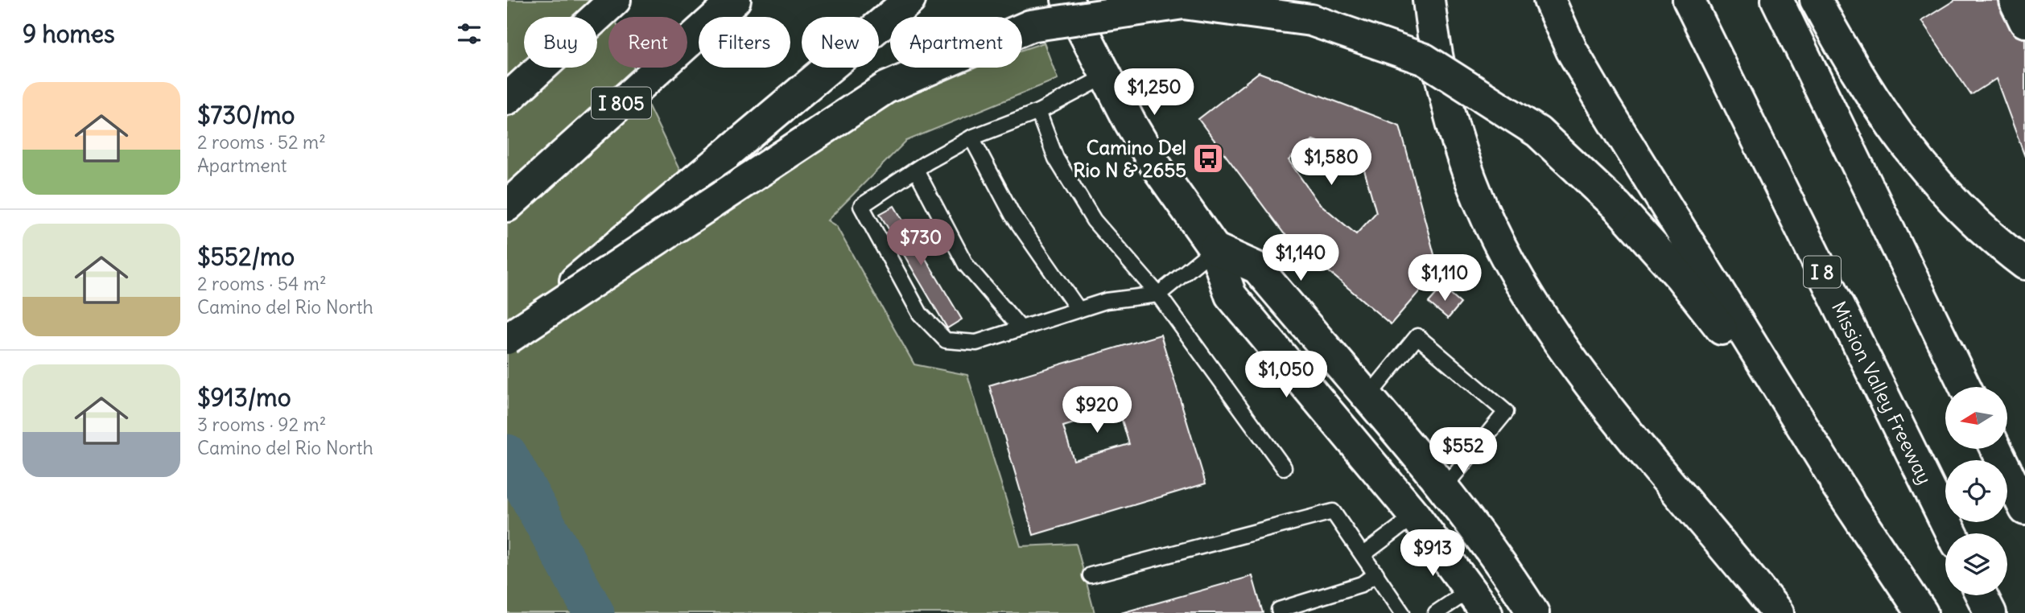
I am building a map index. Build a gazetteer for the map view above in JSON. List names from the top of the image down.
{
  "streets": {
    "main road": ["I 805", "I 8", "Mission Valley Freeway"]
  },
  "places": {
    "bus stop": ["Camino Del Rio N & 2655"]
  },
  "north": "left",
  "page": {
    "heading": "9 homes",
    "chip": [
      "Buy",
      "Rent",
      "Filters",
      "New",
      "Apartment"
    ],
    "list": [
      {
        "name": "$730/mo",
        "note": "2 rooms · 52 m² · Apartment"
      },
      {
        "name": "$552/mo",
        "note": "2 rooms · 54 m² · Camino del Rio North"
      },
      {
        "name": "$913/mo",
        "note": "3 rooms · 92 m² · Camino del Rio North"
      }
    ],
    "price": [
      "$1,250",
      "$1,580",
      "$730",
      "$1,140",
      "$1,110",
      "$1,050",
      "$920",
      "$552",
      "$913"
    ]
  }
}
